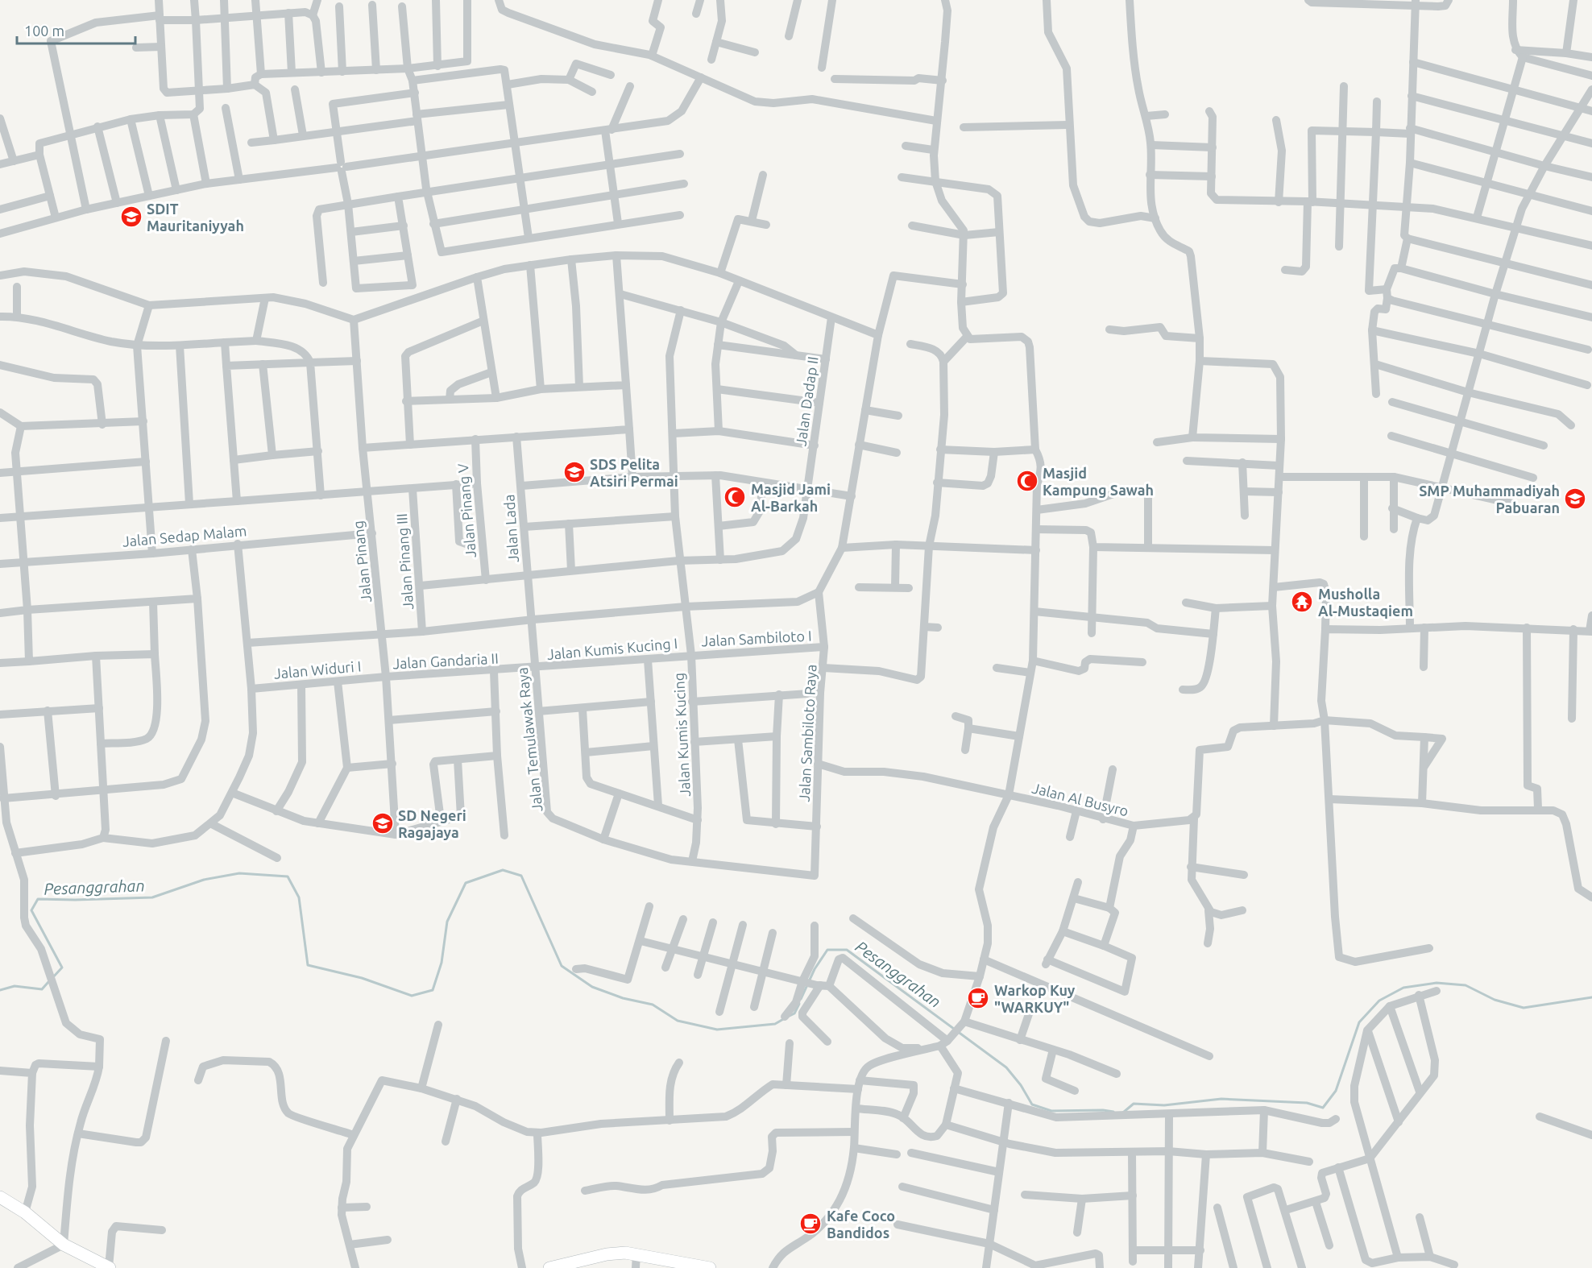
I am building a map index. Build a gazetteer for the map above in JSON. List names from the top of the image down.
{
  "streets": {
    "street": [
      "Jalan Dadap II",
      "Jalan Pinang V",
      "Jalan Lada",
      "Jalan Sedap Malam",
      "Jalan Pinang",
      "Jalan Pinang III",
      "Jalan Sambiloto I",
      "Jalan Kumis Kucing I",
      "Jalan Gandaria II",
      "Jalan Widuri I",
      "Jalan Sambiloto Raya",
      "Jalan Kumis Kucing",
      "Jalan Temulawak Raya",
      "Jalan Al Busyro"
    ]
  },
  "crossings": [
    ["Jalan Dadap II", "Jalan Pinang V"],
    ["Jalan Dadap II", "Jalan Lada"],
    ["Jalan Dadap II", "Jalan Pinang III"],
    ["Jalan Dadap II", "Jalan Kumis Kucing"],
    ["Jalan Lada", "Jalan Temulawak Raya"],
    ["Jalan Sedap Malam", "Jalan Pinang"],
    ["Jalan Pinang", "Jalan Gandaria II"],
    ["Jalan Pinang", "Jalan Widuri I"],
    ["Jalan Sambiloto I", "Jalan Kumis Kucing I"],
    ["Jalan Sambiloto I", "Jalan Sambiloto Raya"],
    ["Jalan Sambiloto I", "Jalan Kumis Kucing"],
    ["Jalan Kumis Kucing I", "Jalan Gandaria II"],
    ["Jalan Kumis Kucing I", "Jalan Kumis Kucing"],
    ["Jalan Kumis Kucing I", "Jalan Temulawak Raya"],
    ["Jalan Gandaria II", "Jalan Widuri I"],
    ["Jalan Gandaria II", "Jalan Temulawak Raya"],
    ["Jalan Sambiloto Raya", "Jalan Temulawak Raya"],
    ["Jalan Sambiloto Raya", "Jalan Al Busyro"],
    ["Jalan Kumis Kucing", "Jalan Temulawak Raya"]
  ],
  "water": ["Pesanggrahan"],
  "places": {
    "school or university": [
      "SDIT Mauritaniyyah",
      "SDS Pelita Atsiri Permai",
      "SMP Muhammadiyah Pabuaran",
      "SD Negeri Ragajaya"
    ],
    "mosque": ["Masjid Kampung Sawah", "Masjid Jami Al-Barkah"],
    "temple": ["Musholla Al-Mustaqiem"],
    "cafe": ["Warkop Kuy \"WARKUY\"", "Kafe Coco Bandidos"]
  },
  "scale_bar": "100 m"
}
